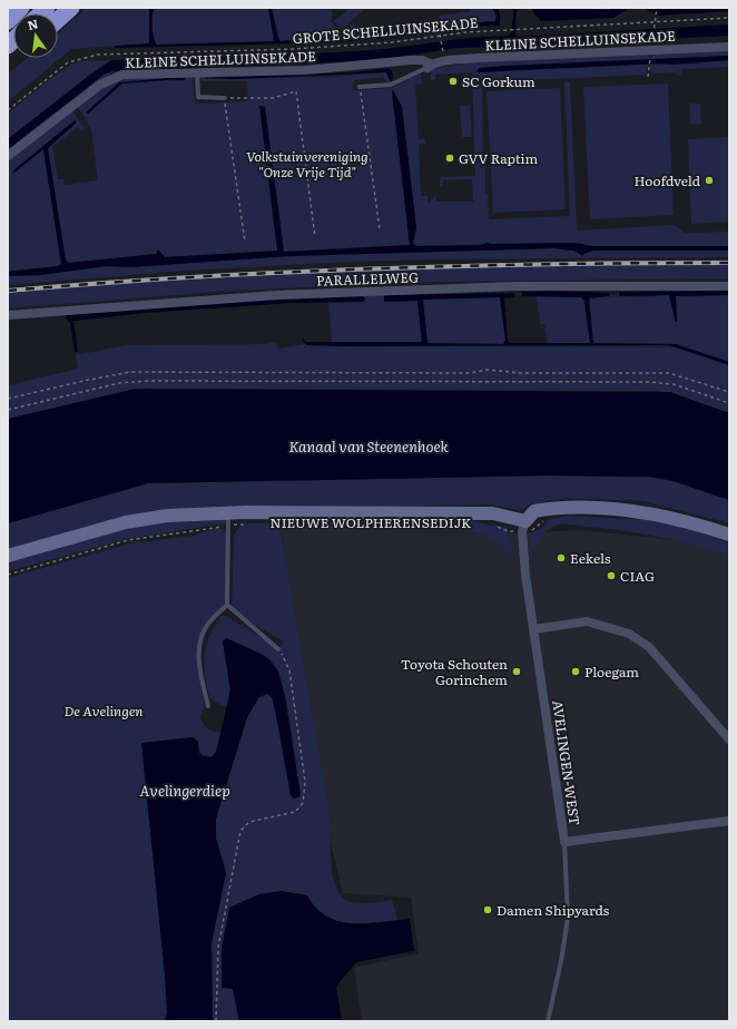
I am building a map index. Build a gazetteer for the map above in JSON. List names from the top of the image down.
{
  "streets": {
    "street": [
      "KLEINE SCHELLUINSEKADE",
      "PARALLELWEG",
      "NIEUWE WOLPHERENSEDIJK",
      "AVELINGEN-WEST"
    ],
    "path": ["GROTE SCHELLUINSEKADE"]
  },
  "crossings": [
    ["NIEUWE WOLPHERENSEDIJK", "AVELINGEN-WEST"]
  ],
  "water": ["Kanaal van Steenenhoek", "Avelingerdiep"],
  "parks": ["Volkstuinvereniging \"Onze Vrije Tijd\"", "De Avelingen"],
  "places": [
    "SC Gorkum",
    "GVV Raptim",
    "Hoofdveld",
    "Eekels",
    "CIAG",
    "Toyota Schouten Gorinchem",
    "Ploegam",
    "Damen Shipyards"
  ],
  "north": "top"
}
